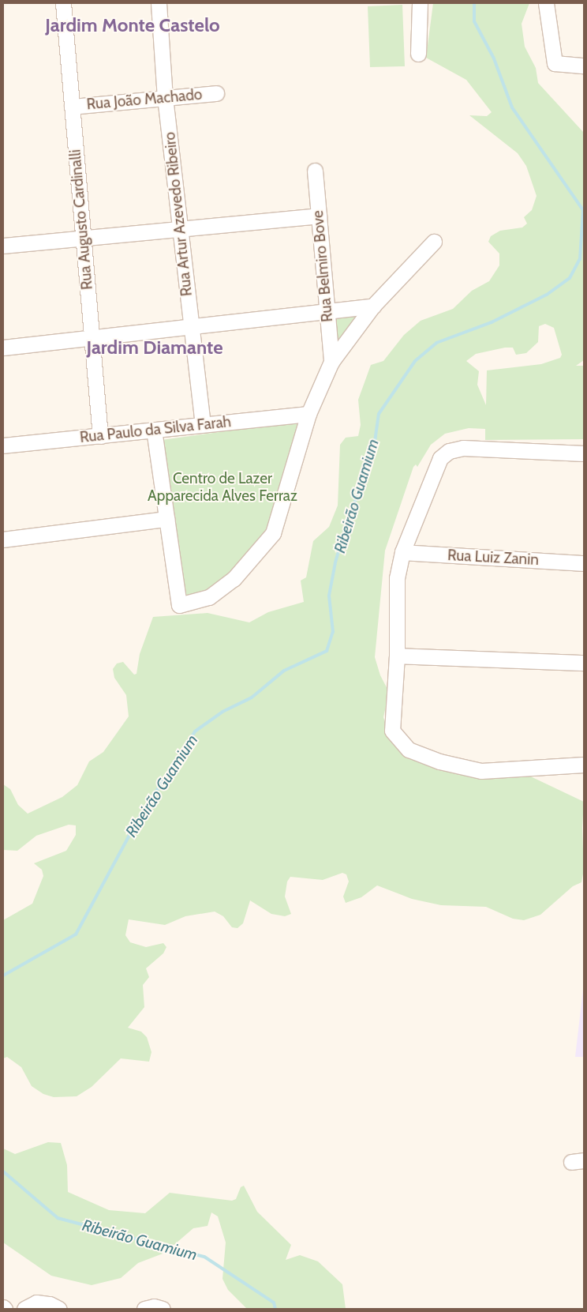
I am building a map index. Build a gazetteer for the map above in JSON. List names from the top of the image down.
{
  "streets": {
    "street": [
      "Rua João Machado",
      "Rua Artur Azevedo Ribeiro",
      "Rua Augusto Cardinalli",
      "Rua Belmiro Bove",
      "Rua Paulo da Silva Farah",
      "Rua Luiz Zanin"
    ]
  },
  "crossings": [
    ["Rua João Machado", "Rua Artur Azevedo Ribeiro"],
    ["Rua João Machado", "Rua Augusto Cardinalli"],
    ["Rua Artur Azevedo Ribeiro", "Rua Paulo da Silva Farah"],
    ["Rua Augusto Cardinalli", "Rua Paulo da Silva Farah"]
  ],
  "districts": ["Jardim Monte Castelo", "Jardim Diamante"],
  "water": ["Ribeirão Guamium"],
  "parks": ["Centro de Lazer Apparecida Alves Ferraz"]
}
